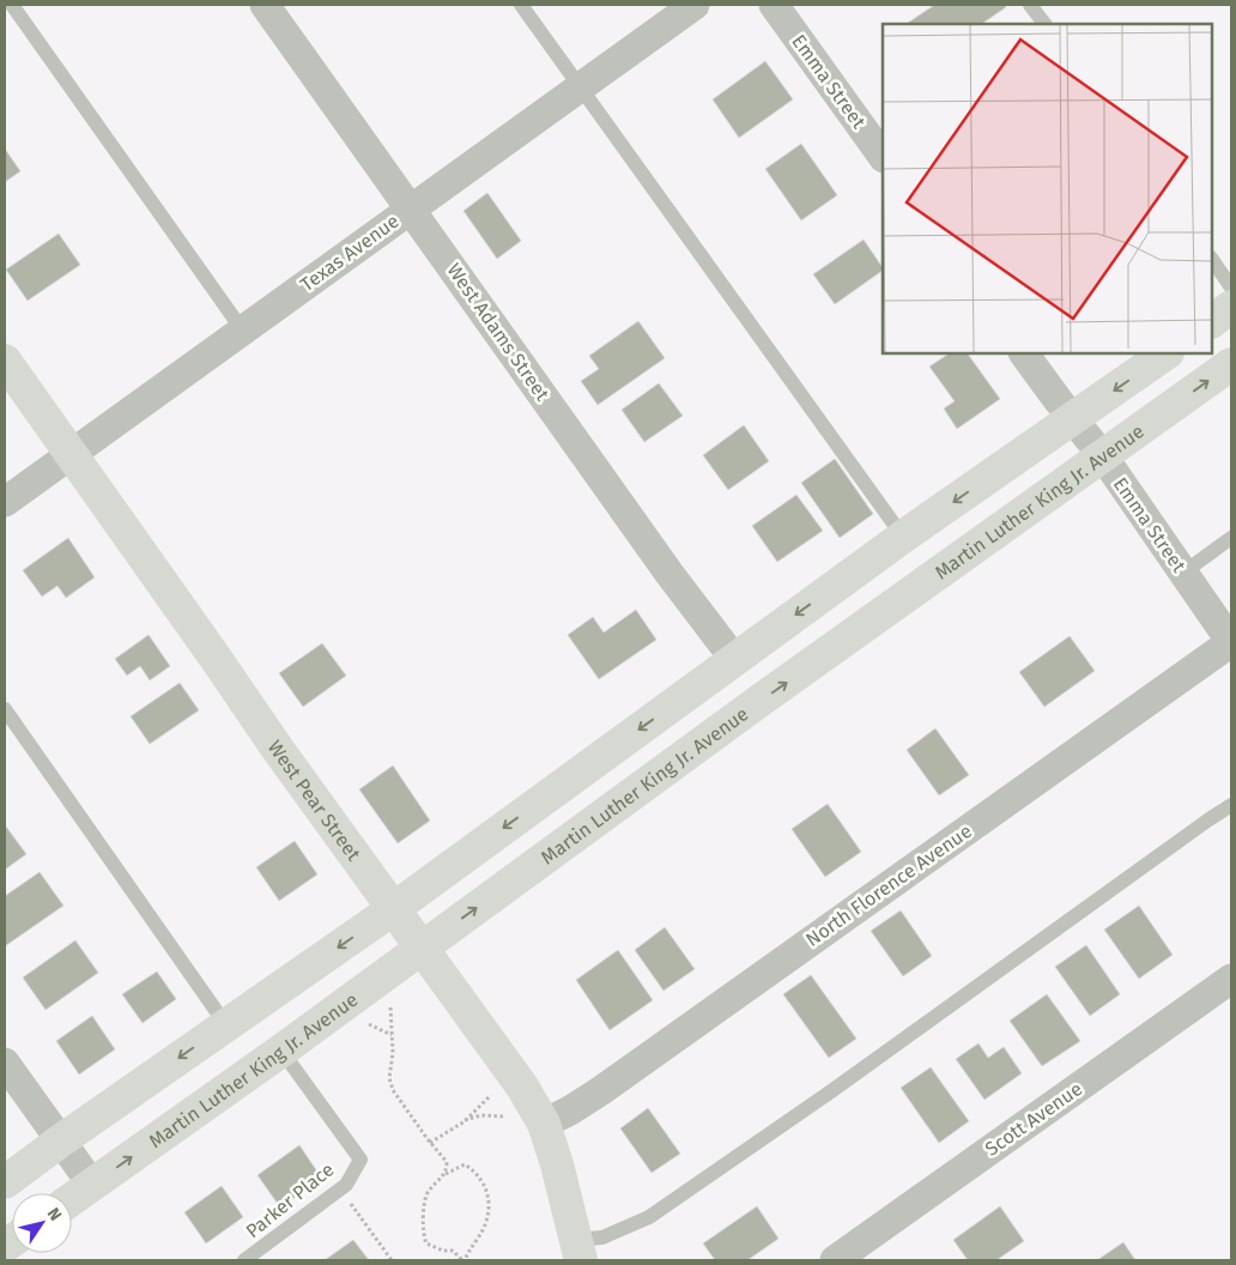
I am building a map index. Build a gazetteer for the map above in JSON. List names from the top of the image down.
{
  "streets": {
    "main road": ["Martin Luther King Jr. Avenue", "West Pear Street"],
    "street": [
      "Emma Street",
      "Texas Avenue",
      "West Adams Street",
      "North Florence Avenue",
      "Scott Avenue"
    ],
    "lane": ["Parker Place"]
  },
  "crossings": [
    ["Emma Street", "Martin Luther King Jr. Avenue"],
    ["Emma Street", "North Florence Avenue"],
    ["Texas Avenue", "West Adams Street"],
    ["Texas Avenue", "West Pear Street"],
    ["Martin Luther King Jr. Avenue", "West Pear Street"],
    ["Martin Luther King Jr. Avenue", "Parker Place"],
    ["West Pear Street", "North Florence Avenue"]
  ],
  "north": "top right"
}
